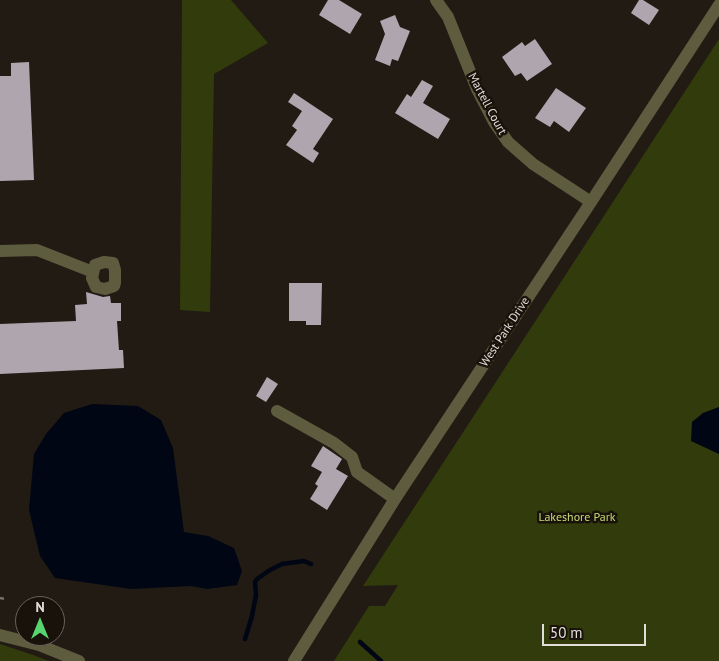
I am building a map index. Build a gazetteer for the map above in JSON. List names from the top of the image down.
{
  "streets": {
    "street": ["Martell Court", "West Park Drive"]
  },
  "crossings": [
    ["Martell Court", "West Park Drive"]
  ],
  "parks": ["Lakeshore Park"],
  "scale_bar": "50 m",
  "north": "top"
}
